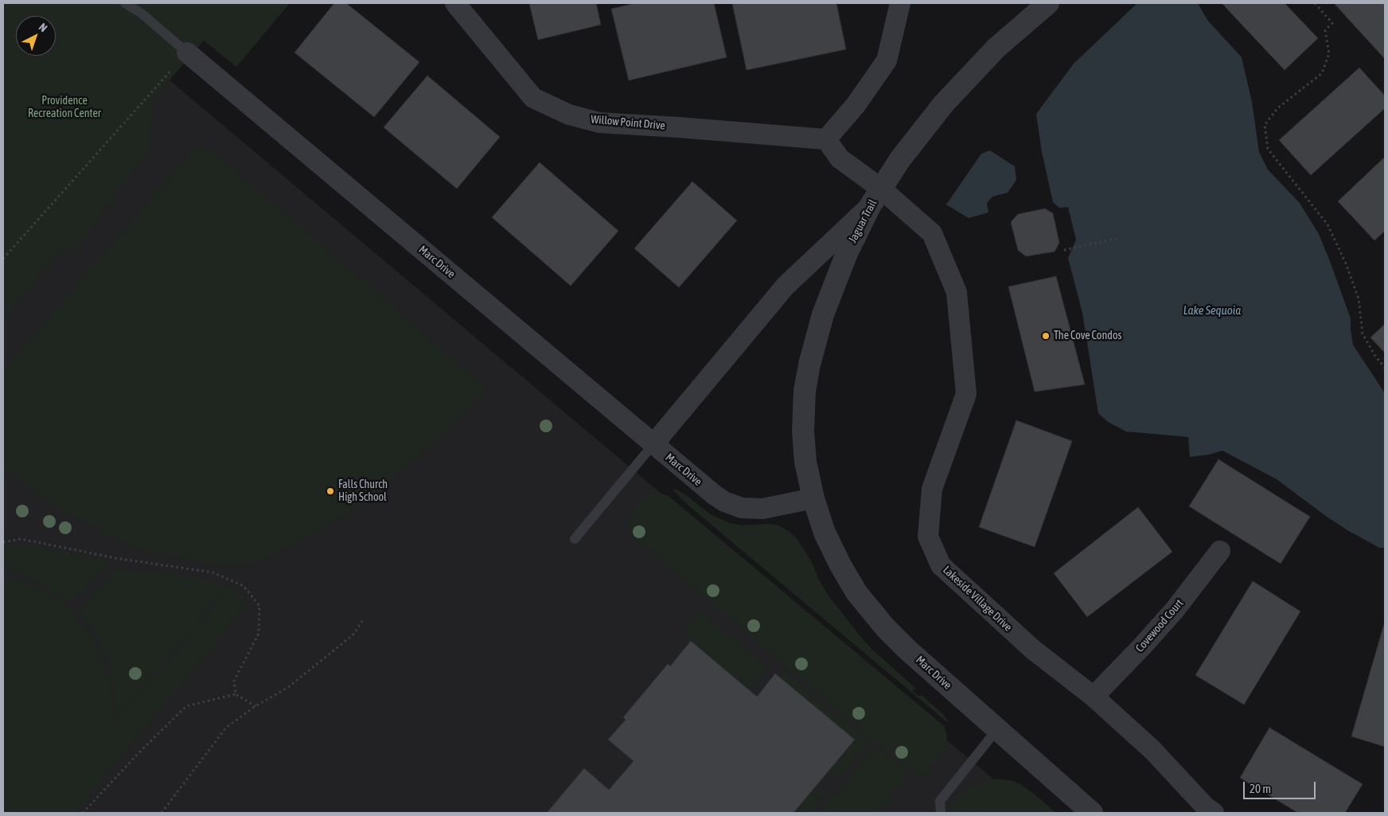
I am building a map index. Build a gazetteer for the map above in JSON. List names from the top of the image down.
{
  "streets": {
    "street": [
      "Willow Point Drive",
      "Jaguar Trail",
      "Marc Drive",
      "Lakeside Village Drive",
      "Covewood Court"
    ]
  },
  "crossings": [
    ["Jaguar Trail", "Marc Drive"],
    ["Jaguar Trail", "Lakeside Village Drive"],
    ["Lakeside Village Drive", "Covewood Court"]
  ],
  "water": ["Lake Sequoia"],
  "parks": ["Providence Recreation Center"],
  "places": ["The Cove Condos", "Falls Church High School"],
  "scale_bar": "20 m",
  "north": "top right"
}
